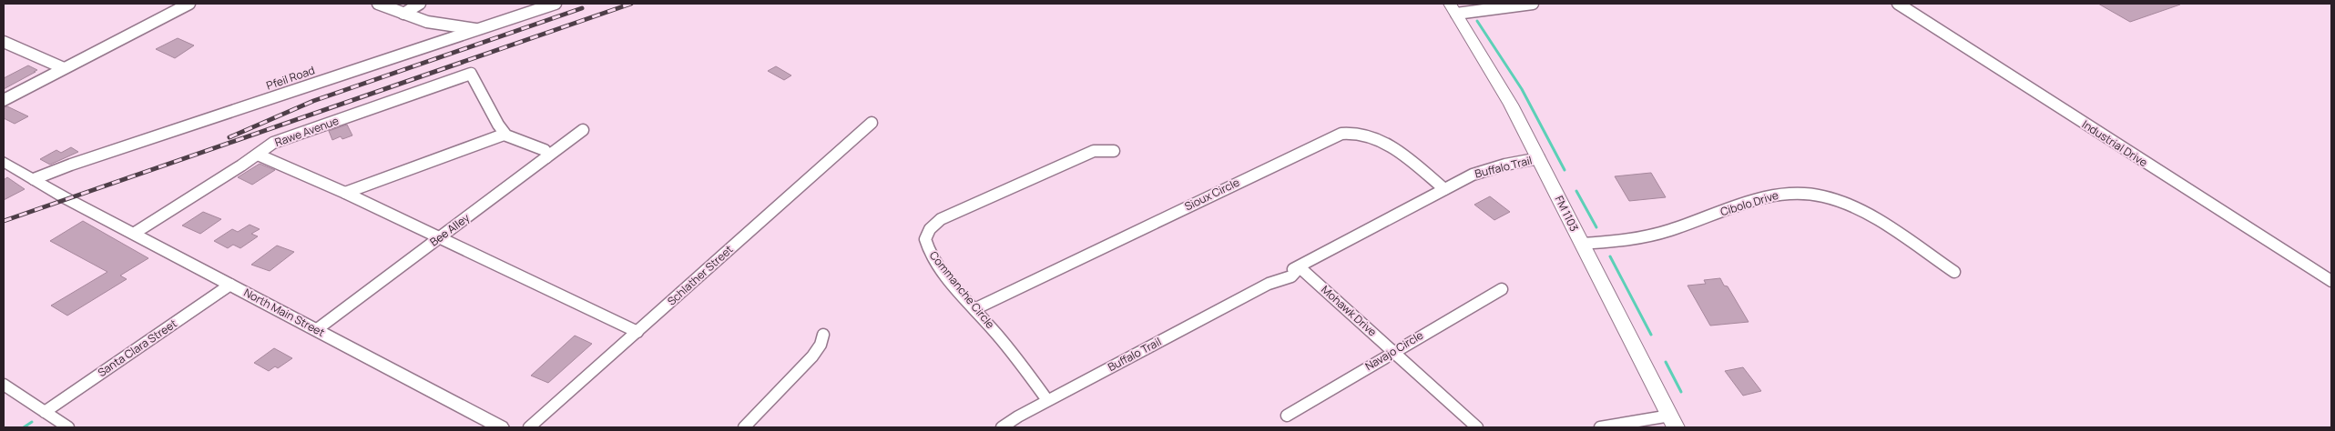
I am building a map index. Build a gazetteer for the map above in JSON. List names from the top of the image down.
{
  "streets": {
    "main road": ["FM 1103"],
    "street": [
      "Pfeil Road",
      "Rawe Avenue",
      "Industrial Drive",
      "Buffalo Trail",
      "Sioux Circle",
      "Cibolo Drive",
      "Bee Alley",
      "Schlather Street",
      "Commanche Circle",
      "Mohawk Drive",
      "North Main Street",
      "Santa Clara Street",
      "Navajo Circle"
    ]
  },
  "crossings": [
    ["Pfeil Road", "North Main Street"],
    ["Rawe Avenue", "North Main Street"],
    ["Buffalo Trail", "Sioux Circle"],
    ["Buffalo Trail", "FM 1103"],
    ["Buffalo Trail", "Commanche Circle"],
    ["Buffalo Trail", "Mohawk Drive"],
    ["Sioux Circle", "Commanche Circle"],
    ["Cibolo Drive", "FM 1103"],
    ["Bee Alley", "North Main Street"],
    ["Mohawk Drive", "Navajo Circle"],
    ["North Main Street", "Santa Clara Street"]
  ]
}
